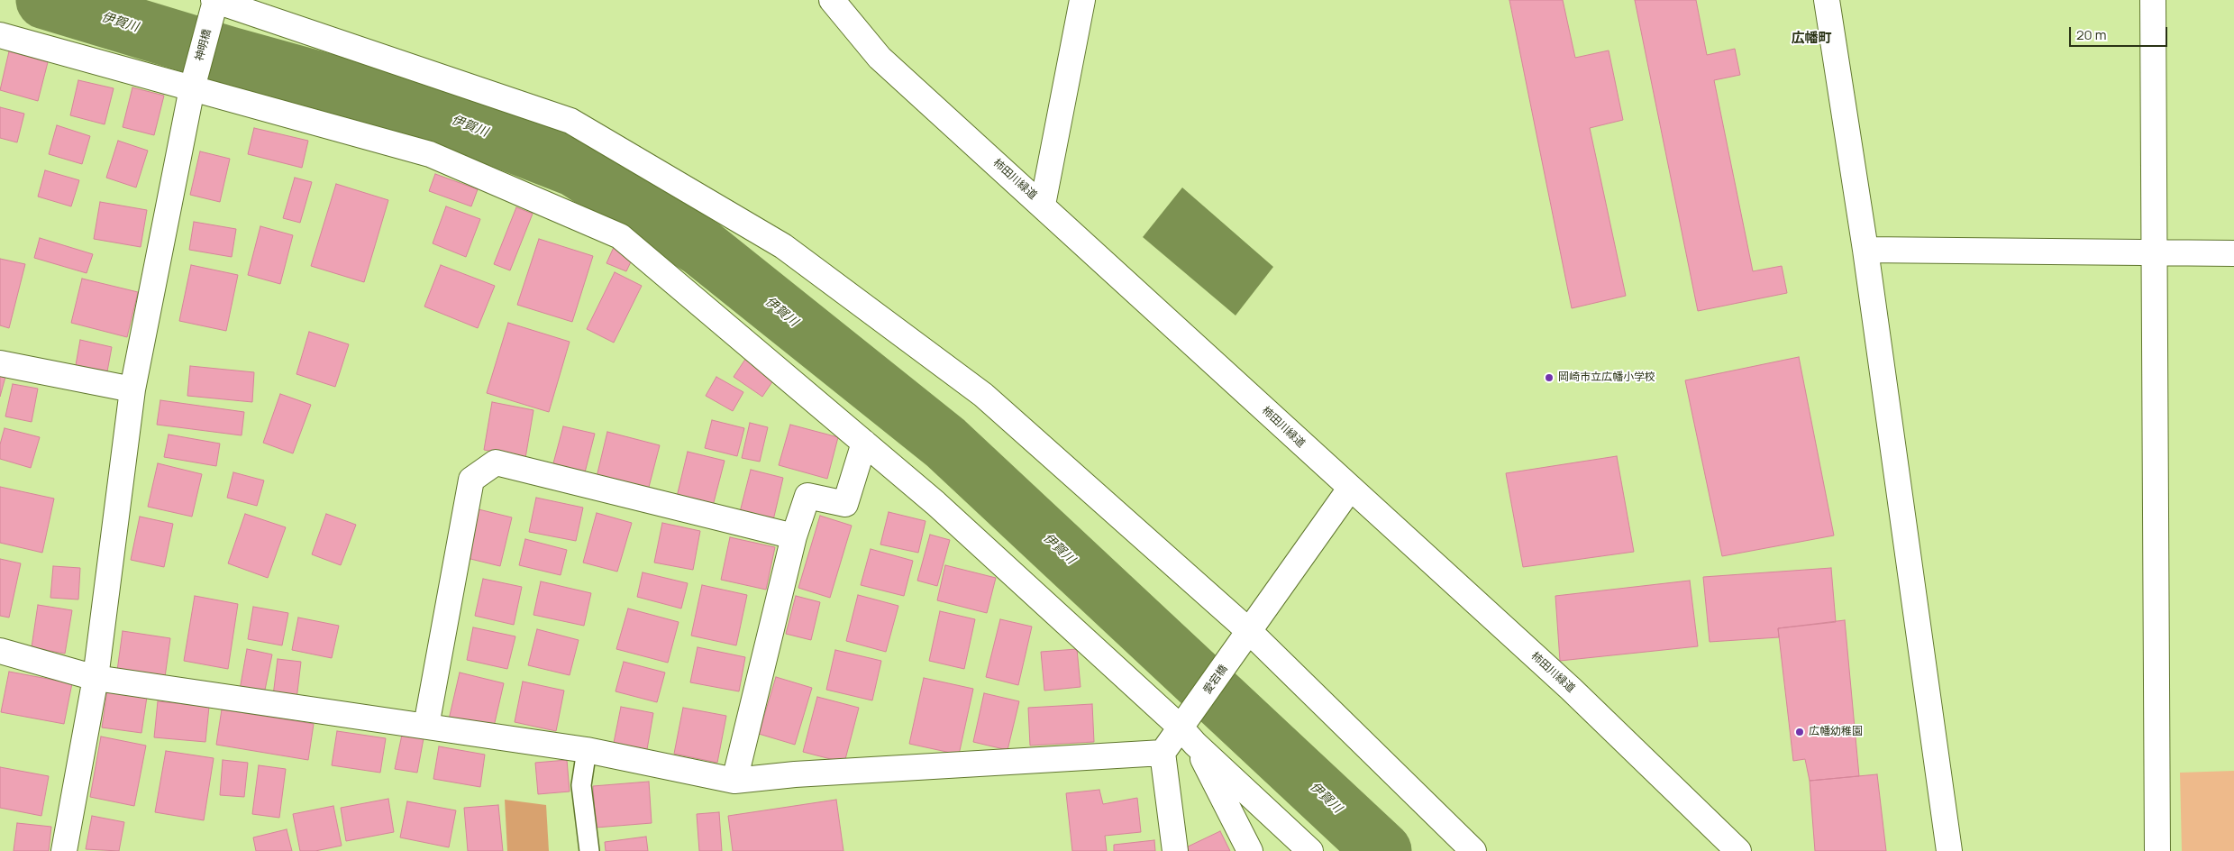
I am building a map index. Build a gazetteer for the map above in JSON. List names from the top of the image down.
{
  "streets": {
    "street": ["神明橋", "柿田川緑道", "愛宕橋"]
  },
  "crossings": [
    ["柿田川緑道", "愛宕橋"]
  ],
  "districts": ["広幡町"],
  "water": ["伊賀川"],
  "places": ["岡崎市立広幡小学校", "広幡幼稚園"],
  "scale_bar": "20 m"
}
